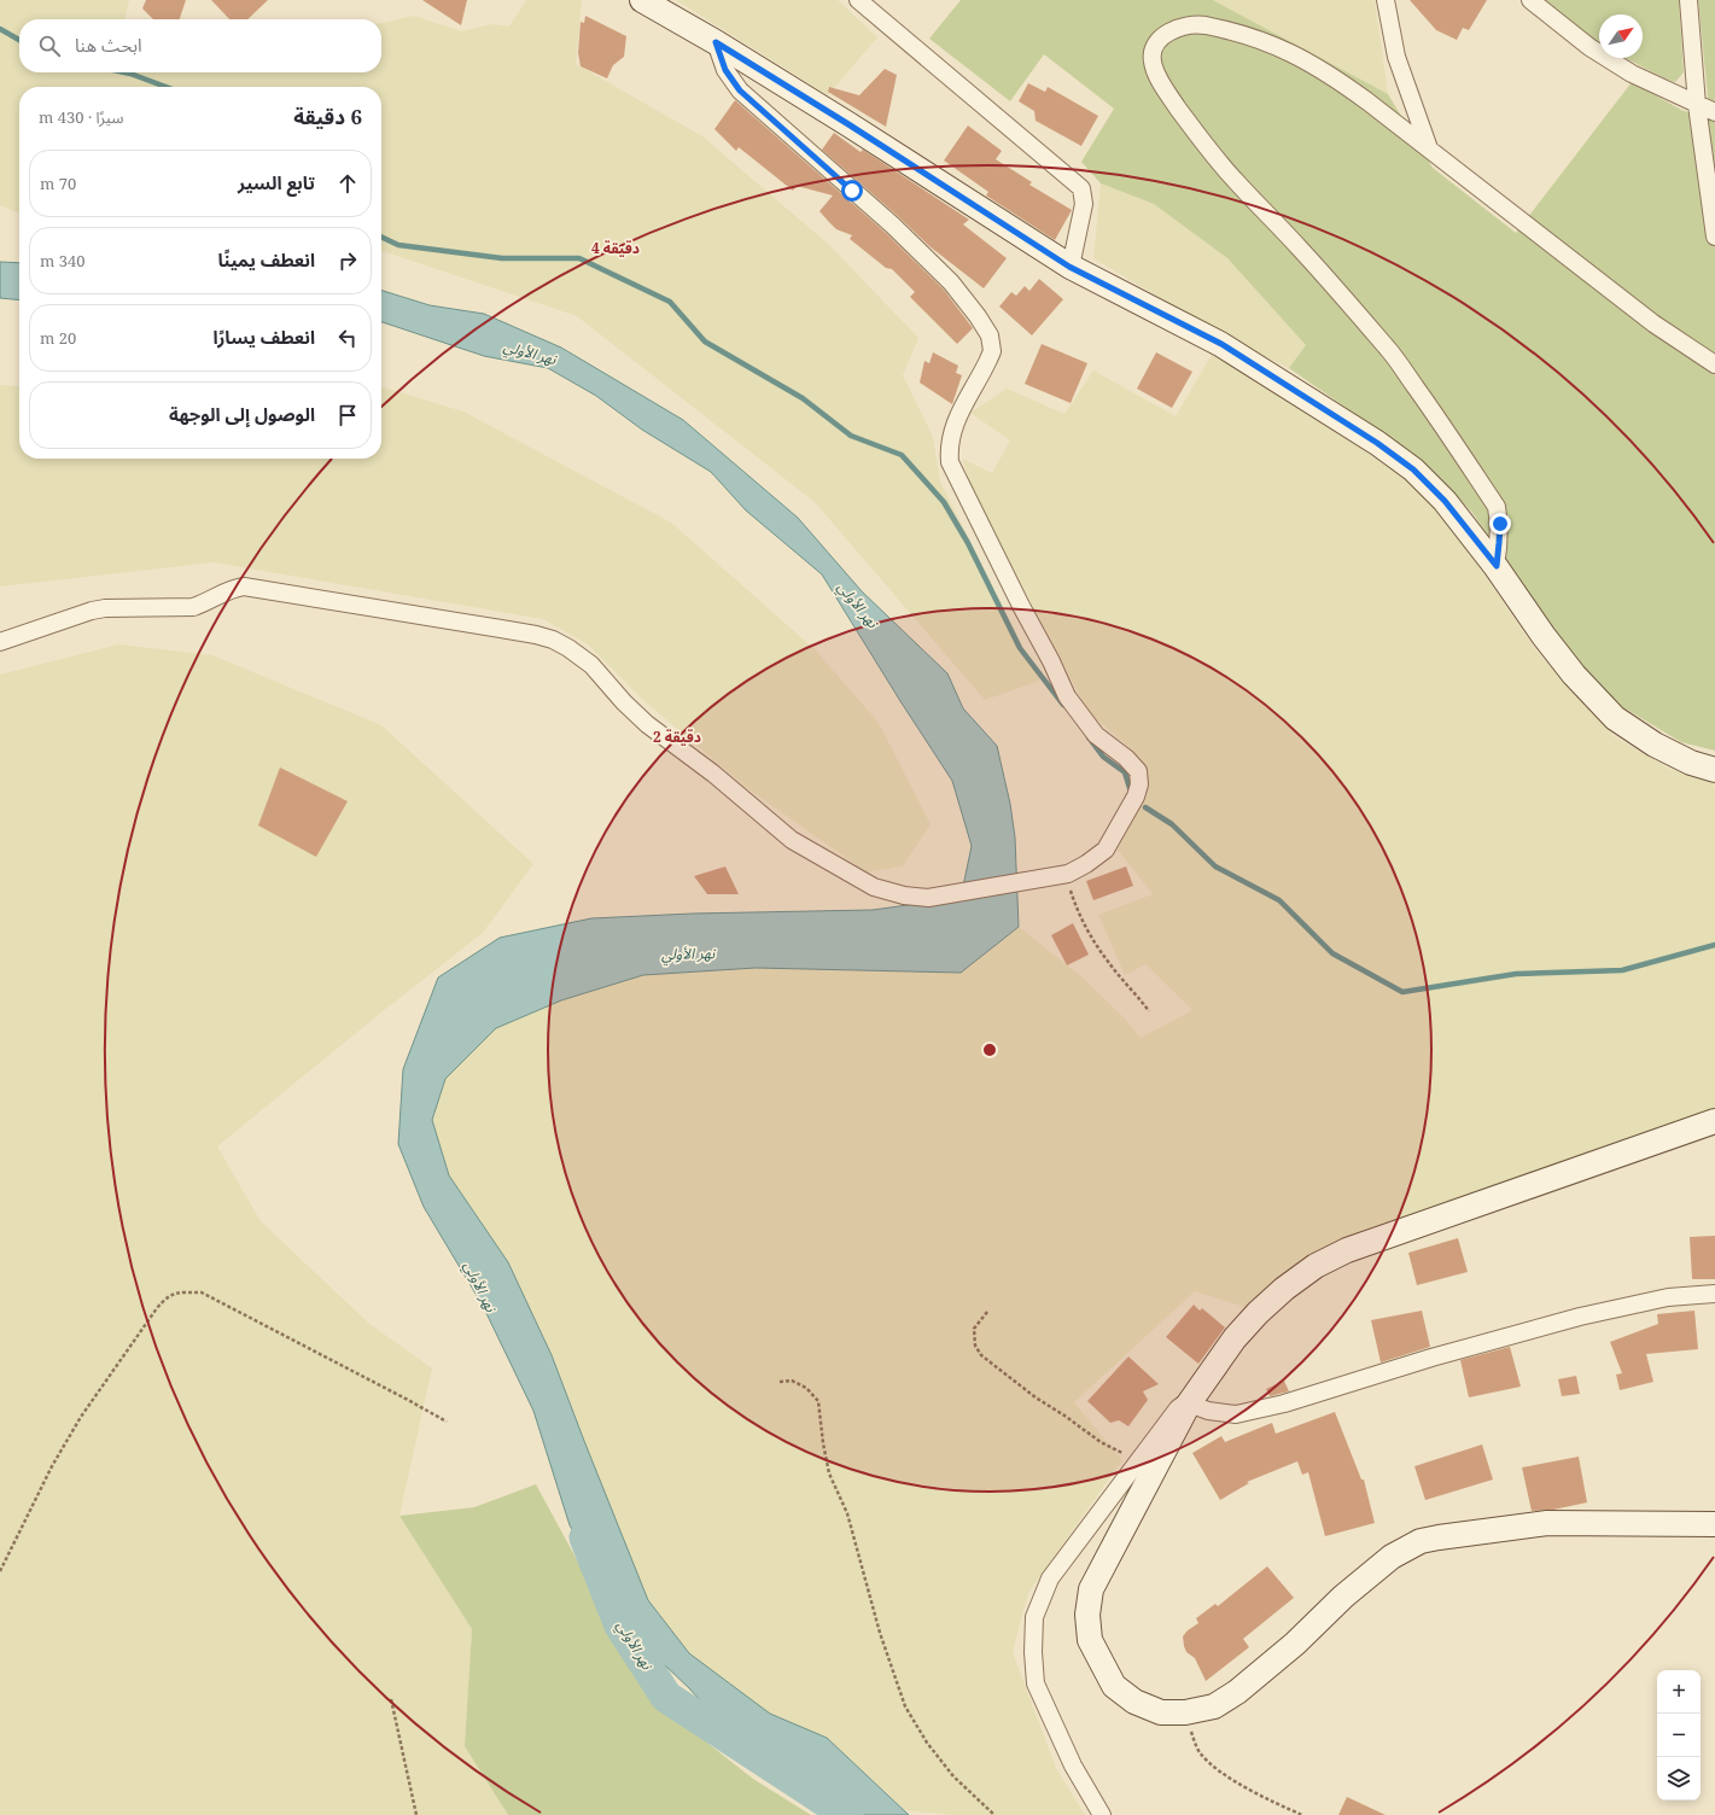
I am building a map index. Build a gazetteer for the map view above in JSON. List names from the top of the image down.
{
  "water": ["نهر الأولي"],
  "north": "top right",
  "page": {
    "search": "ابحث هنا",
    "heading": ["6 دقيقة", "سيرًا · 430 m"],
    "list": [
      ["تابع السير", "70 m"],
      ["انعطف يمينًا", "340 m"],
      ["انعطف يسارًا", "20 m"],
      "الوصول إلى الوجهة"
    ],
    "map_buttons": ["+", "−"]
  },
  "rings": ["4 دقيقة", "2 دقيقة"]
}
